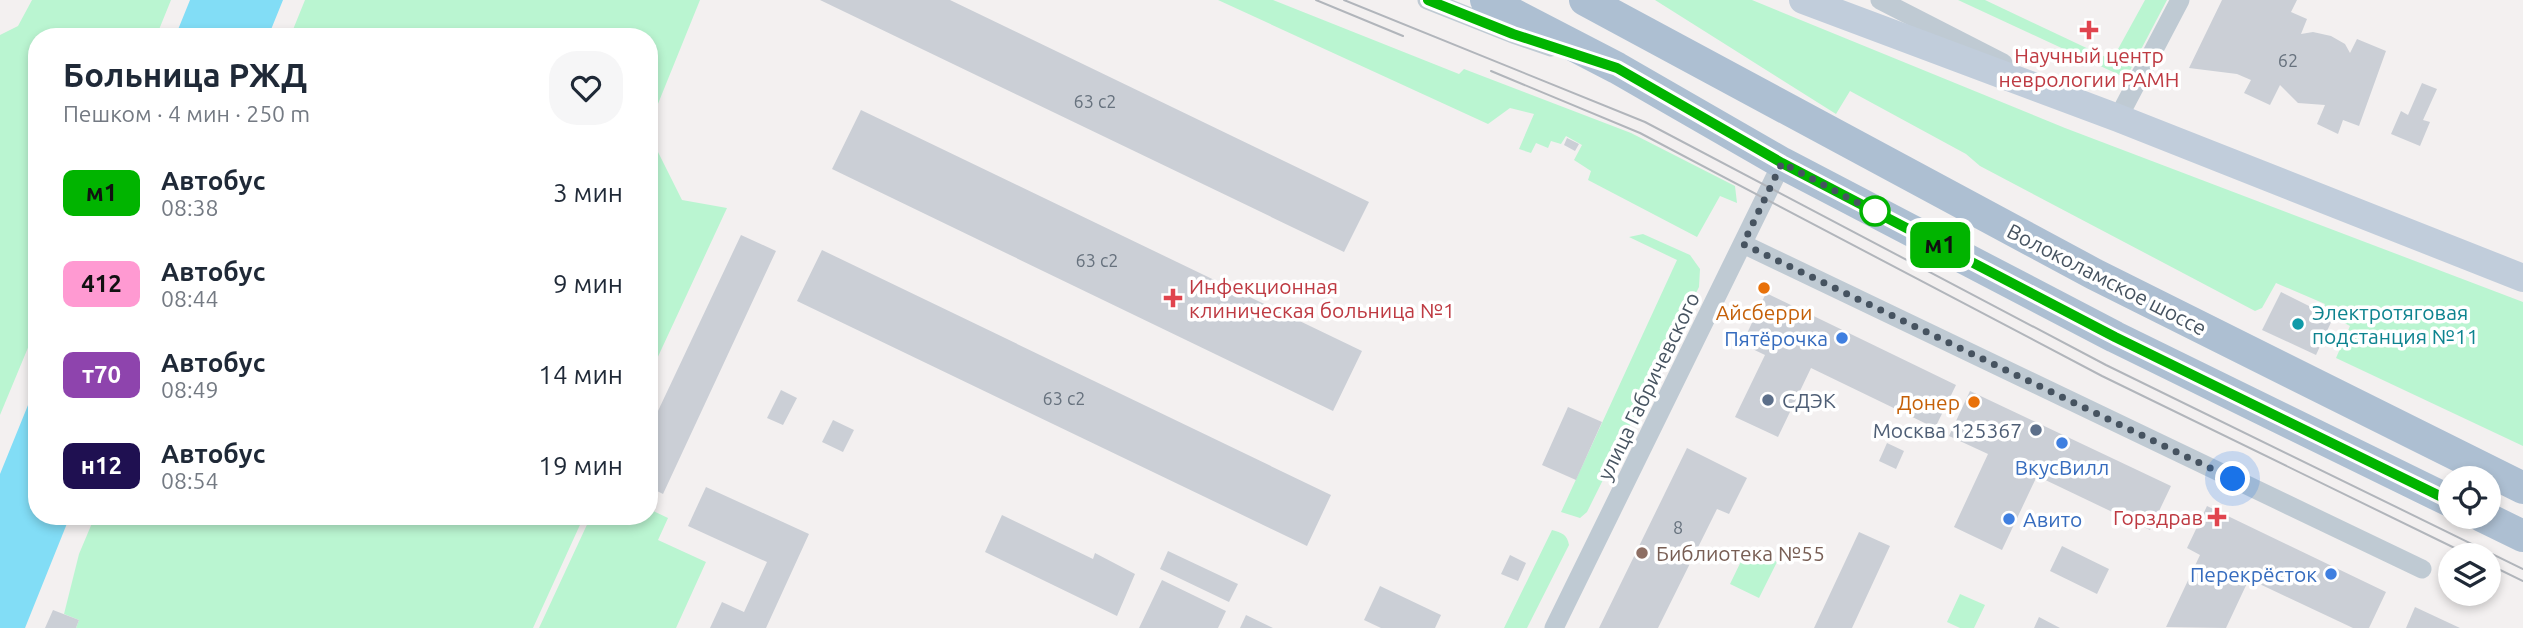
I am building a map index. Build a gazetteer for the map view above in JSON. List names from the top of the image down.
{
  "streets": {
    "main road": ["Волоколамское шоссе"],
    "street": ["улица Габричевского"]
  },
  "places": {
    "health": ["Научный центр неврологии РАМН", "Инфекционная клиническая больница №1", "Горздрав"],
    "other": [
      "Айсберри",
      "Электротяговая подстанция №11",
      "Пятёрочка",
      "СДЭК",
      "Донер",
      "Москва 125367",
      "ВкусВилл",
      "Авито",
      "Библиотека №55",
      "Перекрёсток"
    ]
  },
  "lines": ["bus line м1"],
  "house_numbers": [
    "62",
    "63 с2",
    "63 с2",
    "63 с2",
    "8"
  ],
  "page": {
    "on_map": "м1",
    "heading": ["Больница РЖД", "Пешком · 4 мин · 250 m"],
    "list": [
      {
        "mark": "м1",
        "name": "Автобус",
        "note": "08:38",
        "value": "3 мин"
      },
      {
        "mark": "412",
        "name": "Автобус",
        "note": "08:44",
        "value": "9 мин"
      },
      {
        "mark": "т70",
        "name": "Автобус",
        "note": "08:49",
        "value": "14 мин"
      },
      {
        "mark": "н12",
        "name": "Автобус",
        "note": "08:54",
        "value": "19 мин"
      }
    ]
  }
}
